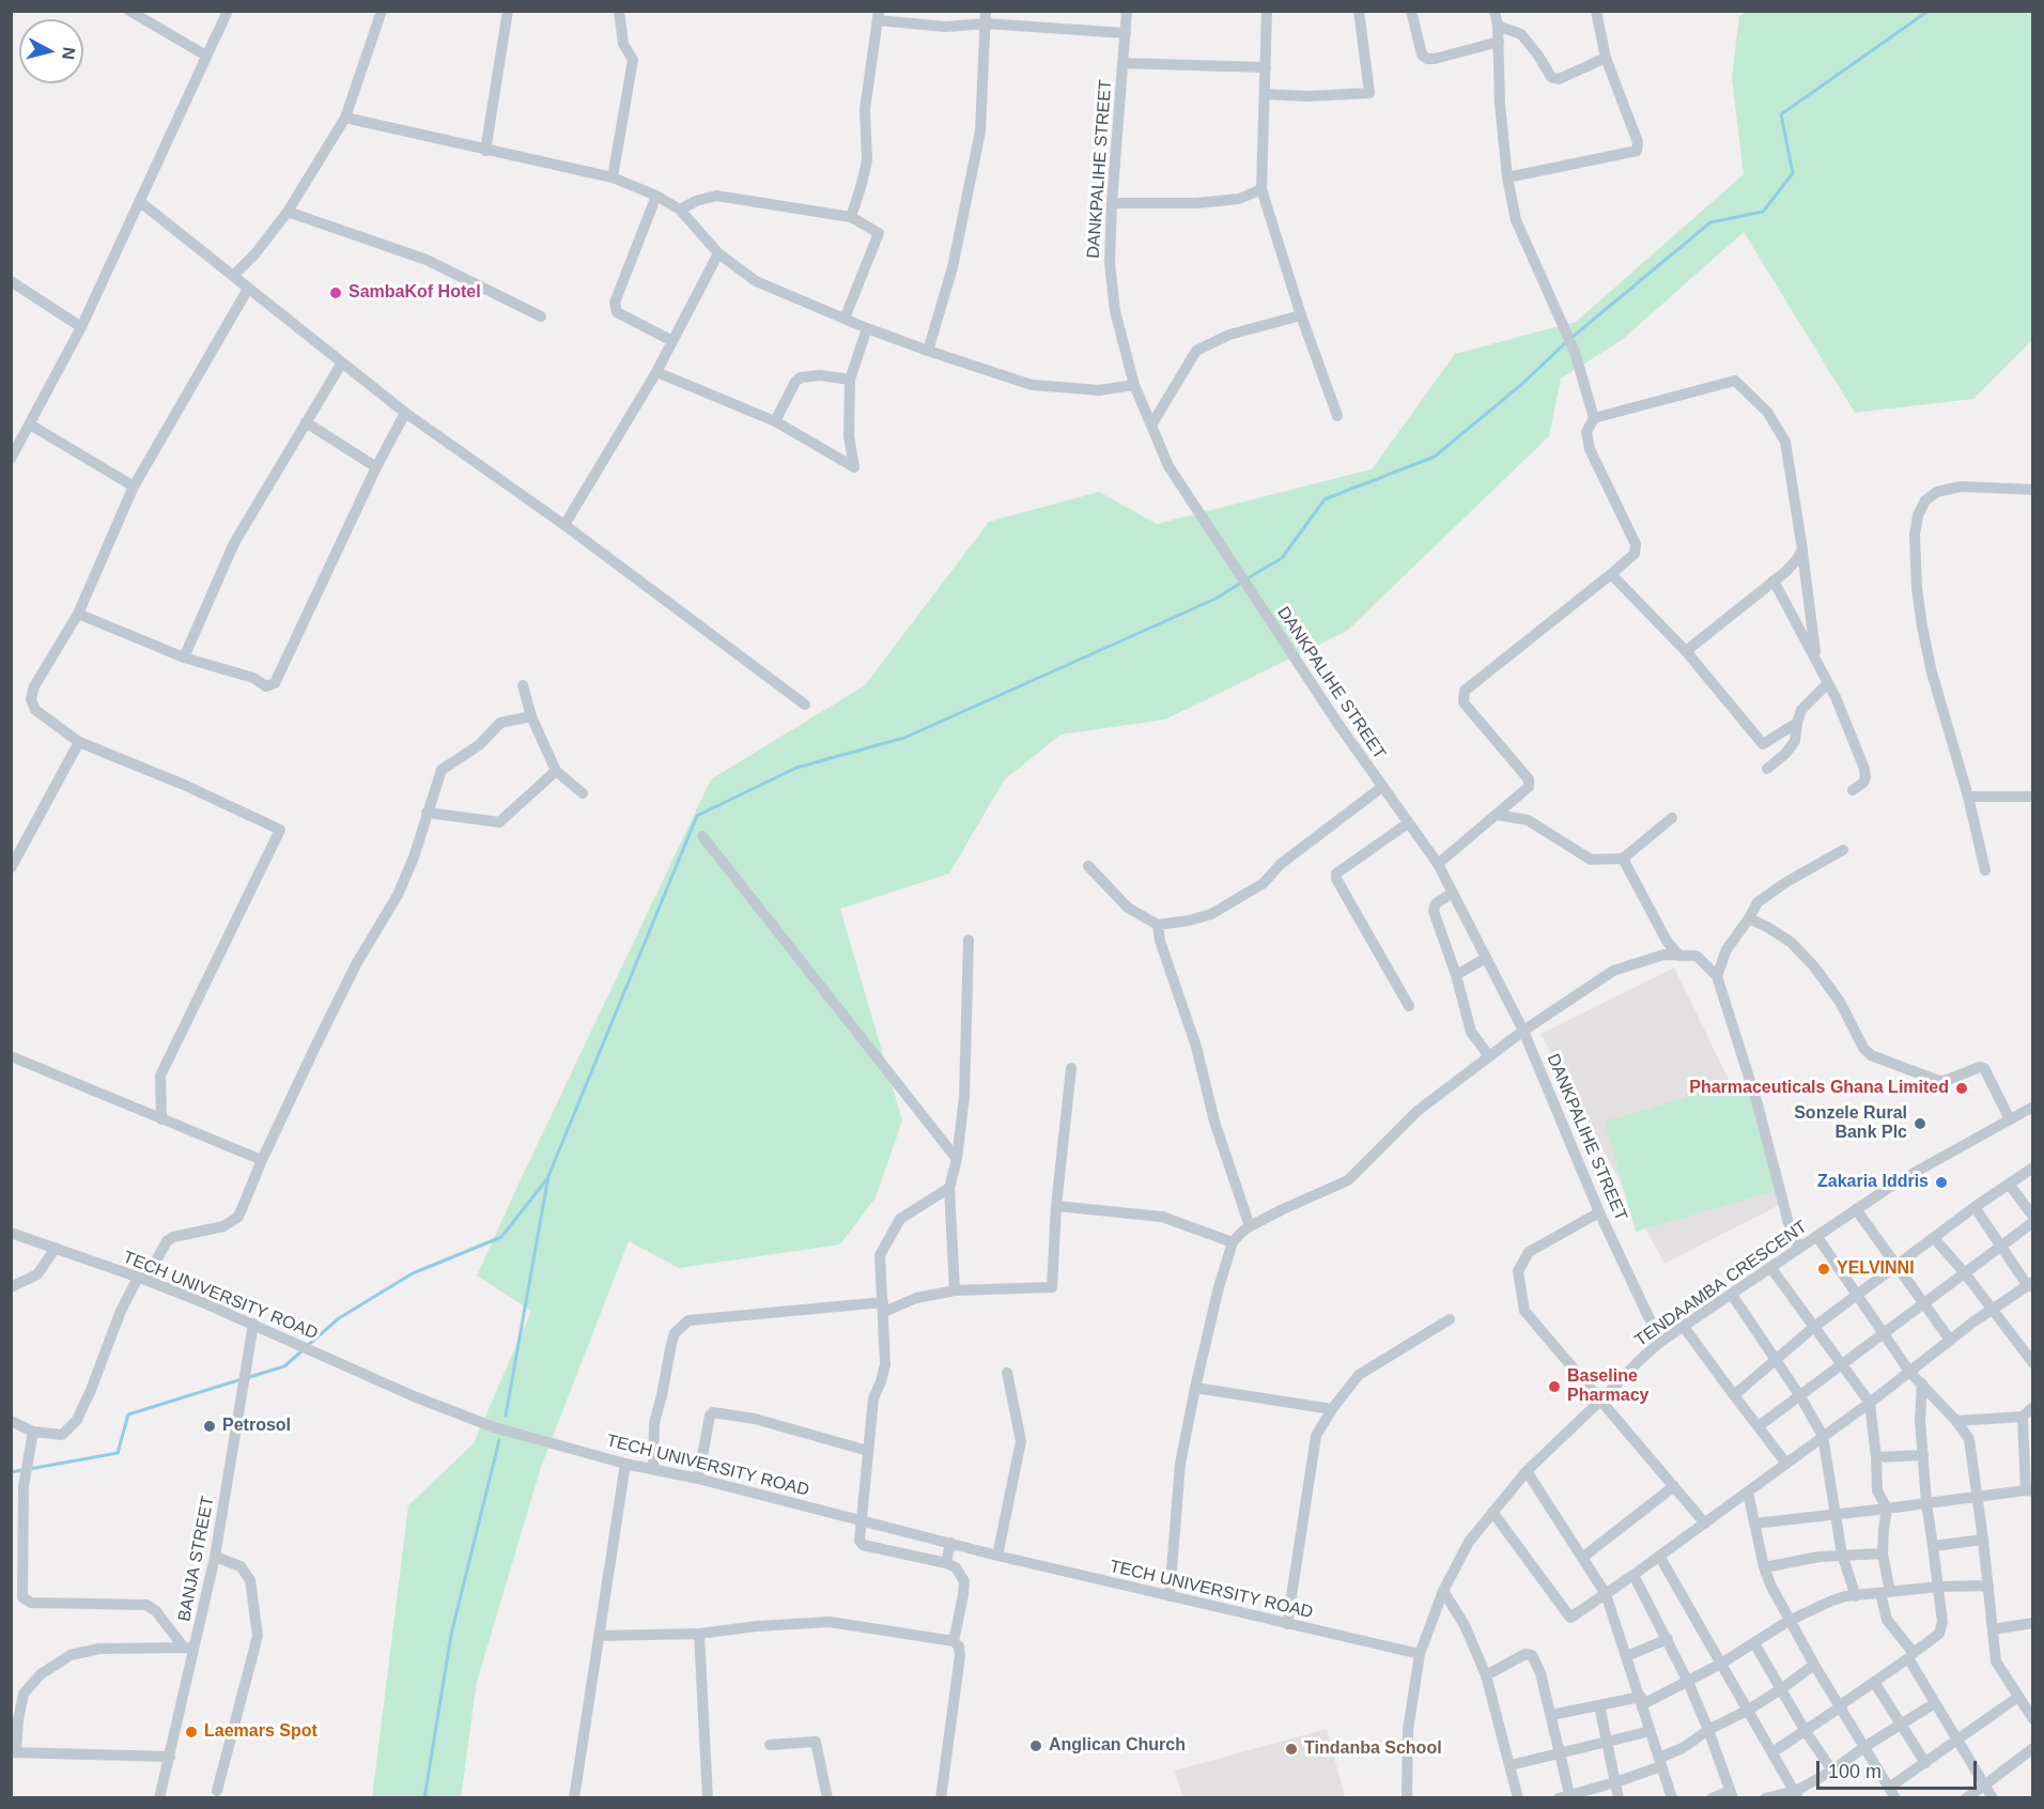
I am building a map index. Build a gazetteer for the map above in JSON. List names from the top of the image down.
{
  "streets": {
    "street": [
      "DANKPALIHE STREET",
      "TENDAAMBA CRESCENT",
      "TECH UNIVERSITY ROAD",
      "BANJA STREET"
    ]
  },
  "crossings": [
    ["DANKPALIHE STREET", "TENDAAMBA CRESCENT"],
    ["TENDAAMBA CRESCENT", "TECH UNIVERSITY ROAD"],
    ["TECH UNIVERSITY ROAD", "BANJA STREET"]
  ],
  "places": [
    "SambaKof Hotel",
    "Pharmaceuticals Ghana Limited",
    "Sonzele Rural Bank Plc",
    "Zakaria Iddris",
    "YELVINNI",
    "Baseline Pharmacy",
    "Petrosol",
    "Laemars Spot",
    "Anglican Church",
    "Tindanba School"
  ],
  "scale_bar": "100 m",
  "north": "right"
}
